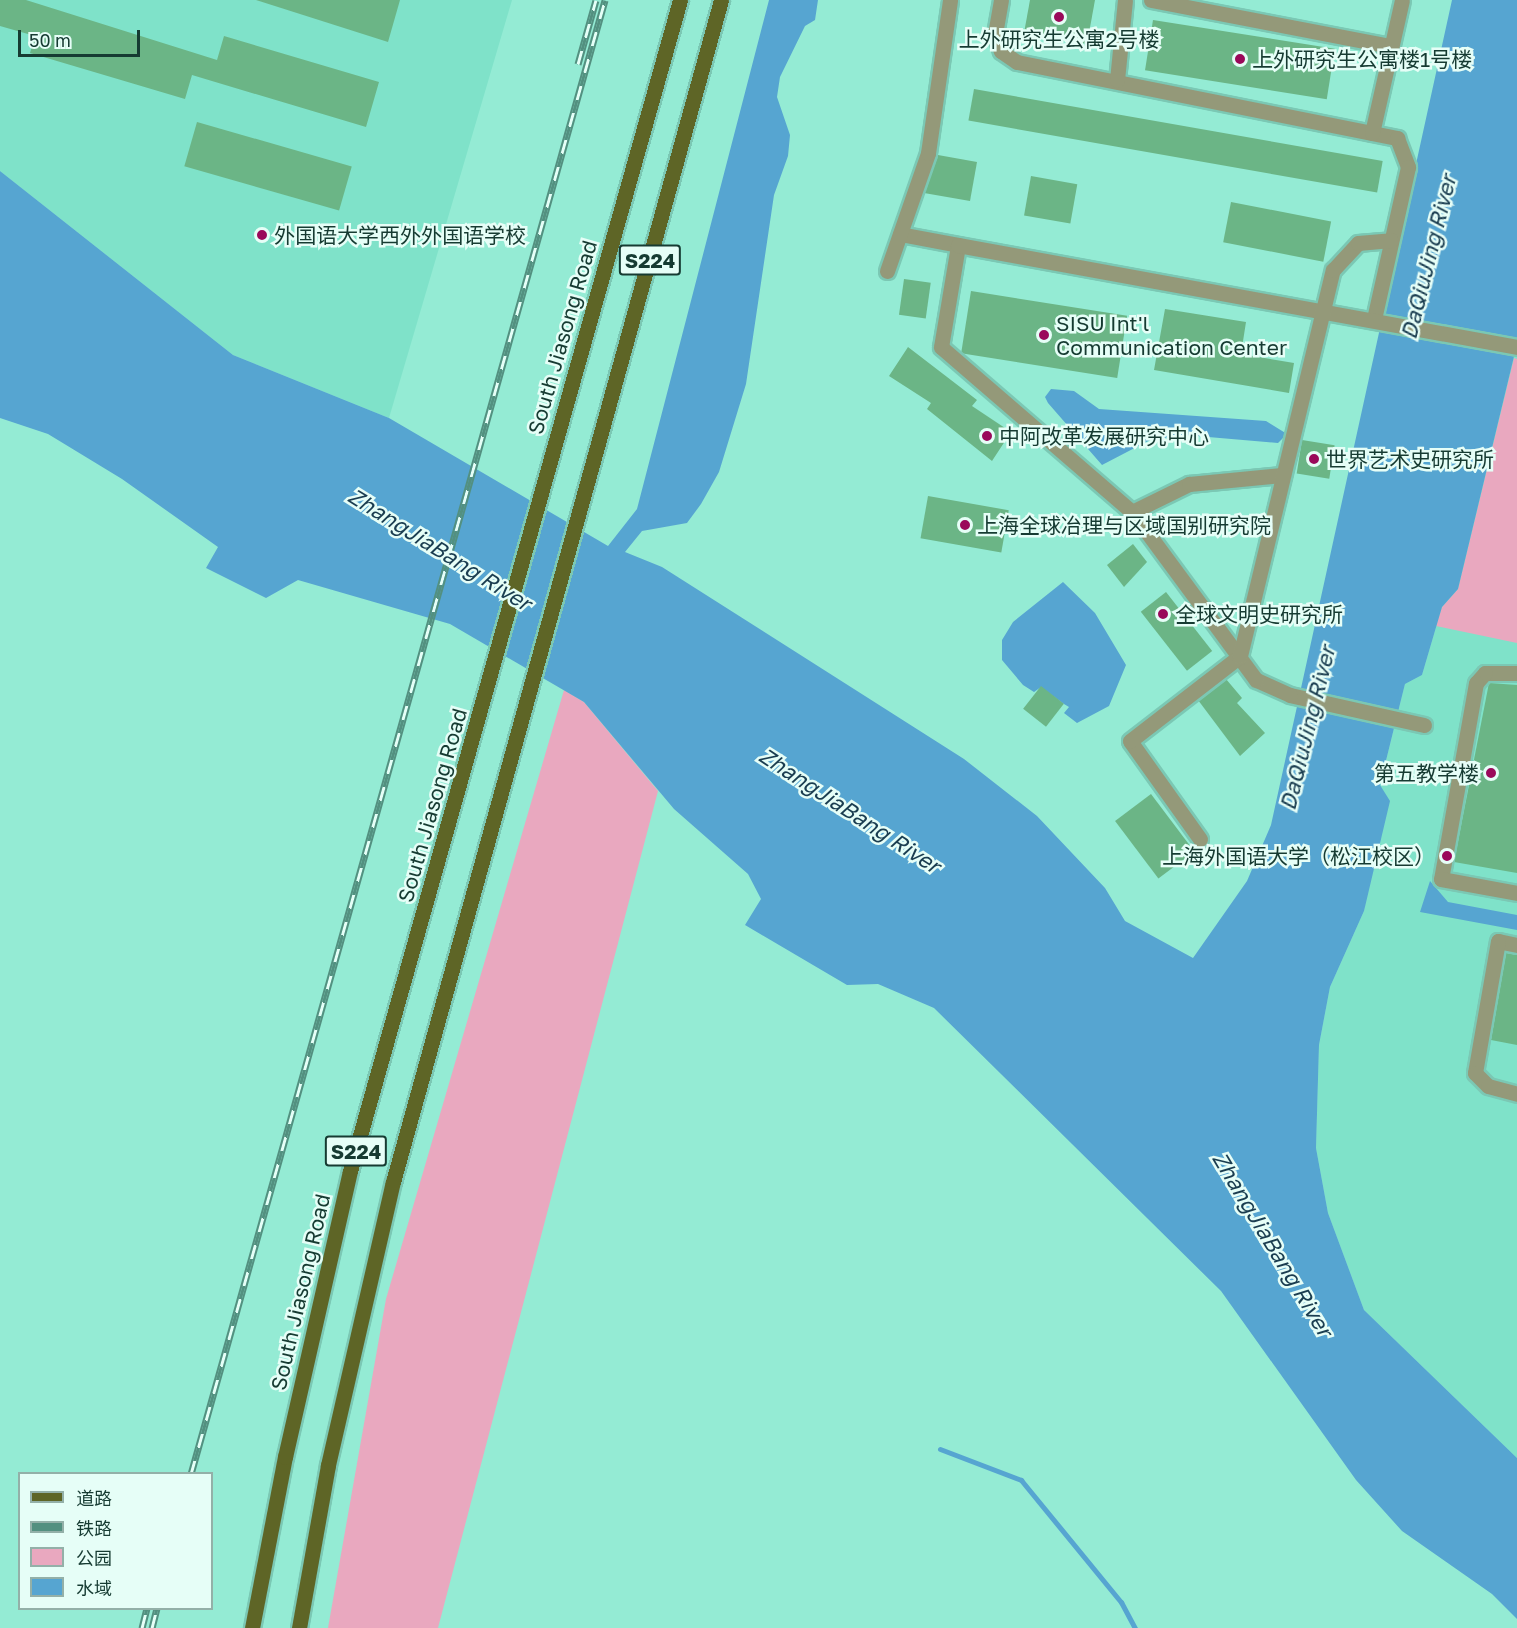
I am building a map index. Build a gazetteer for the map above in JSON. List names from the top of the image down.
{
  "streets": {
    "main road": ["S224", "South Jiasong Road"]
  },
  "water": ["DaQiuJing River", "ZhangJiaBang River"],
  "places": [
    "上外研究生公寓2号楼",
    "上外研究生公寓楼1号楼",
    "外国语大学西外外国语学校",
    "SISU Int'l Communication Center",
    "中阿改革发展研究中心",
    "世界艺术史研究所",
    "上海全球冶理与区域国别研究院",
    "全球文明史研究所",
    "第五教学楼",
    "上海外国语大学（松江校区）"
  ],
  "legend": [
    "道路",
    "铁路",
    "公园",
    "水域"
  ],
  "scale_bar": "50 m"
}
